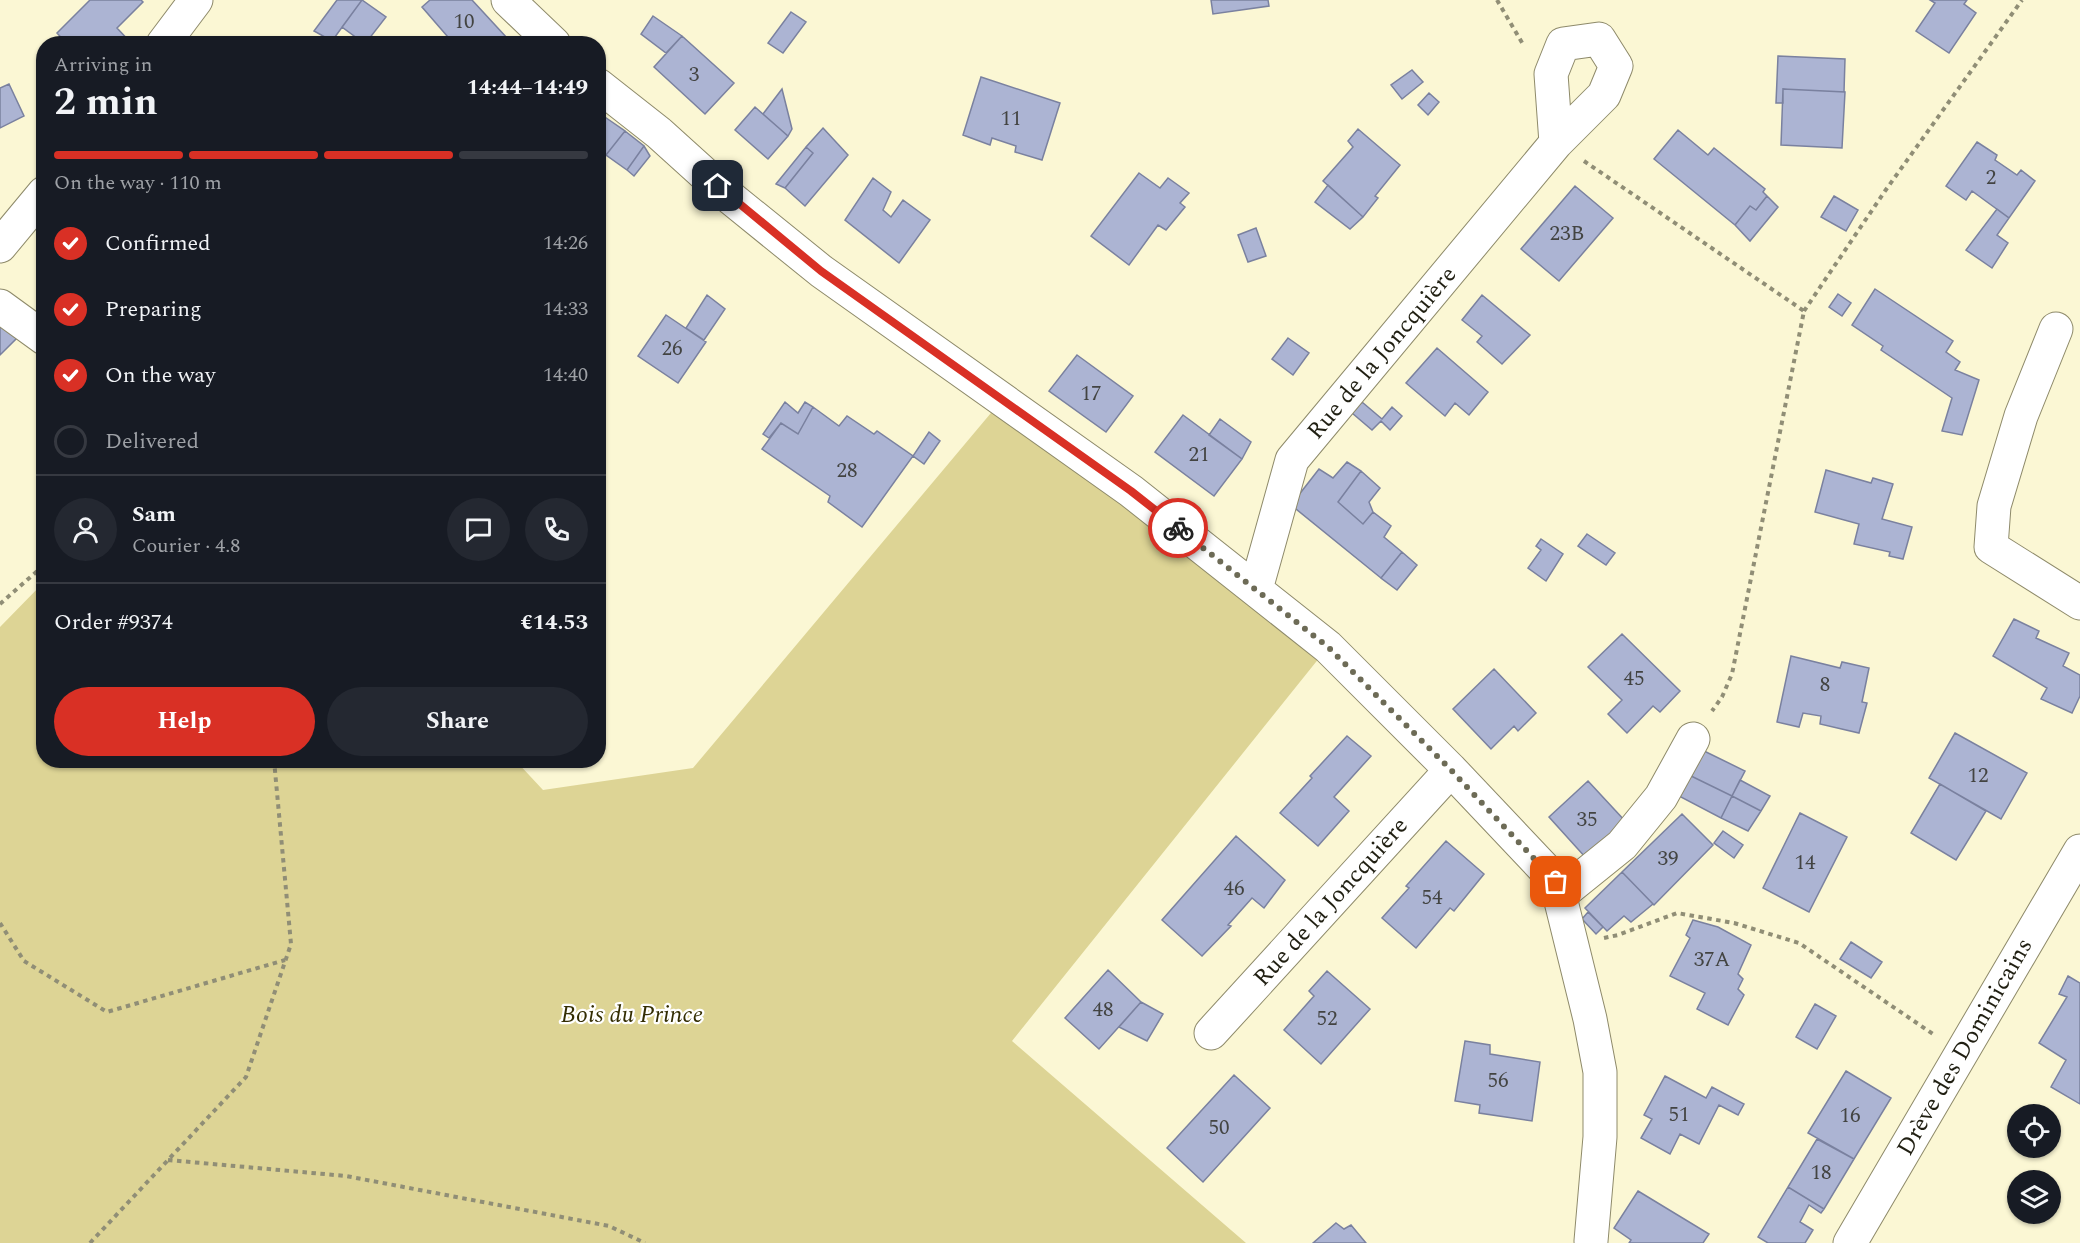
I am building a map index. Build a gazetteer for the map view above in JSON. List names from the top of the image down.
{
  "streets": {
    "street": ["Rue de la Joncquière", "Drève des Dominicains"]
  },
  "parks": ["Bois du Prince"],
  "house_numbers": [
    "10",
    "3",
    "11",
    "2",
    "23B",
    "26",
    "17",
    "21",
    "28",
    "45",
    "8",
    "12",
    "35",
    "39",
    "14",
    "46",
    "54",
    "37A",
    "48",
    "52",
    "56",
    "51",
    "16",
    "50",
    "18"
  ],
  "page": {
    "heading": ["2 min", "Arriving in", "14:44–14:49"],
    "panel": [
      "Sam",
      "Courier · 4.8",
      "Order #9374",
      "€14.53"
    ],
    "bar": "On the way · 110 m",
    "list": [
      ["Confirmed", "14:26"],
      ["Preparing", "14:33"],
      ["On the way", "14:40"],
      "Delivered"
    ],
    "buttons": ["Help", "Share"]
  }
}
